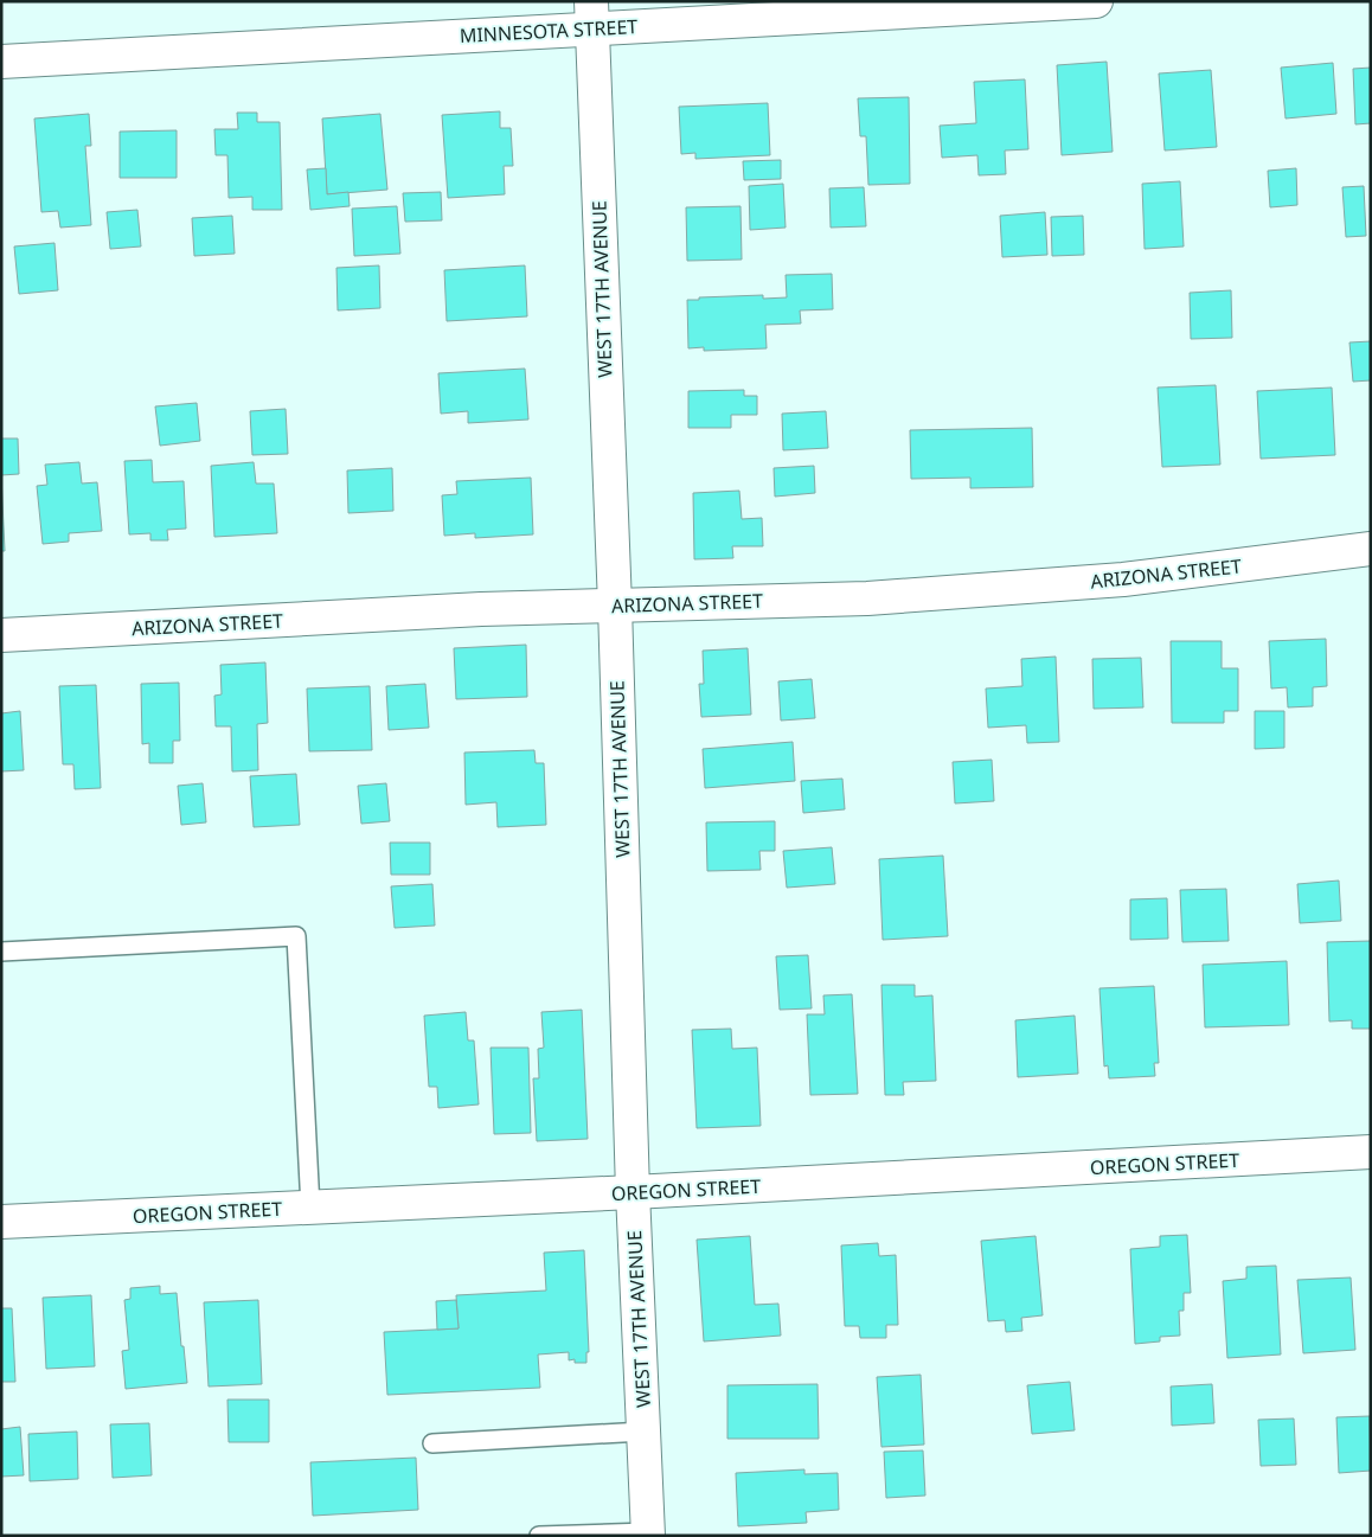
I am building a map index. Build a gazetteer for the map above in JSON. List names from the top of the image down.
{
  "streets": {
    "street": [
      "MINNESOTA STREET",
      "WEST 17TH AVENUE",
      "ARIZONA STREET",
      "OREGON STREET"
    ]
  },
  "crossings": [
    ["MINNESOTA STREET", "WEST 17TH AVENUE"],
    ["WEST 17TH AVENUE", "ARIZONA STREET"],
    ["WEST 17TH AVENUE", "OREGON STREET"]
  ]
}
